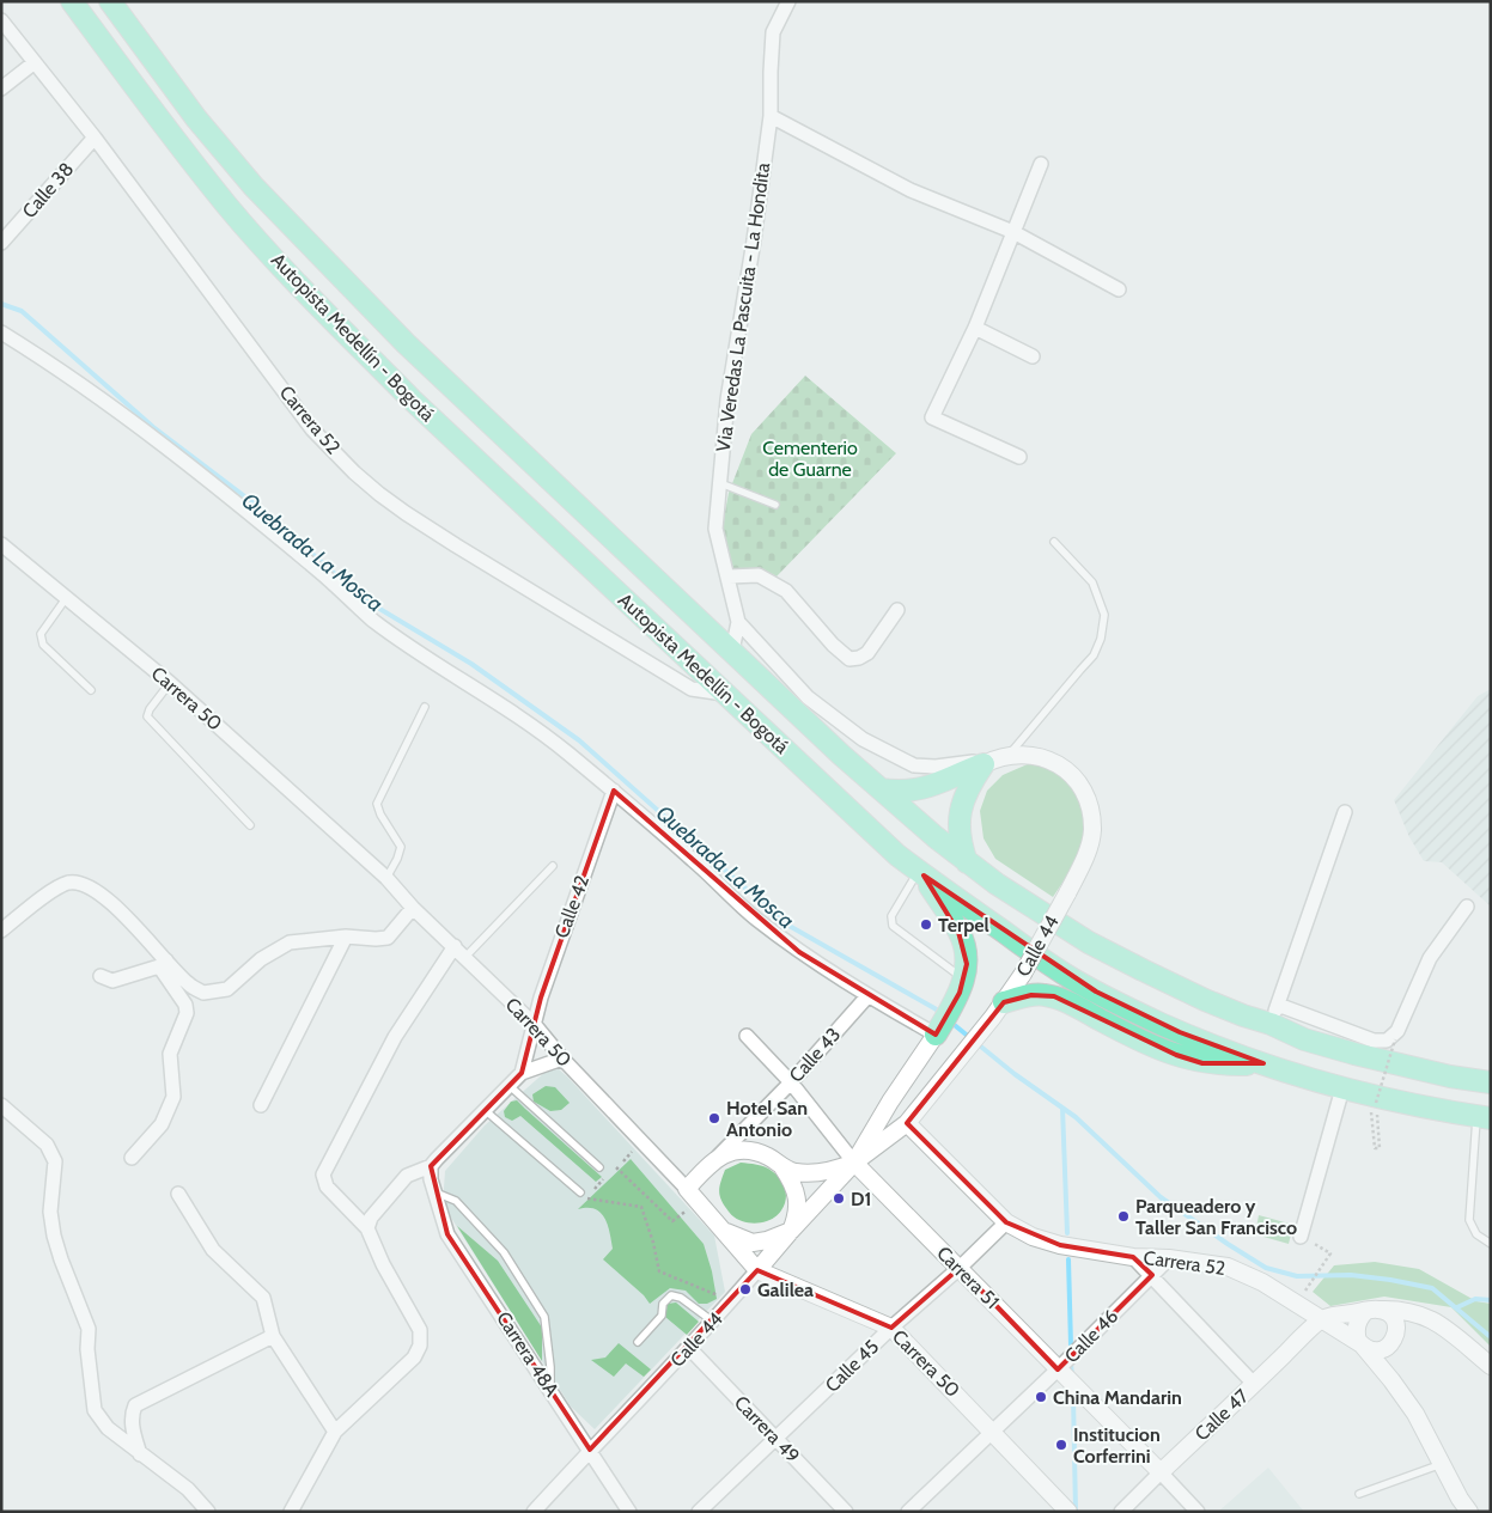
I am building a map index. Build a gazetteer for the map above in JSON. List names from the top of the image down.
{
  "streets": {
    "highway": ["Autopista Medellín - Bogotá"],
    "street": [
      "Calle 38",
      "Via Veredas La Pascuita - La Hondita",
      "Carrera 52",
      "Carrera 50",
      "Calle 42",
      "Calle 44",
      "Calle 43",
      "Carrera 51",
      "Calle 46",
      "Carrera 48A",
      "Calle 45",
      "Calle 47",
      "Carrera 49"
    ]
  },
  "crossings": [
    ["Calle 38", "Carrera 52"],
    ["Via Veredas La Pascuita - La Hondita", "Autopista Medellín - Bogotá"],
    ["Autopista Medellín - Bogotá", "Carrera 52"],
    ["Carrera 52", "Calle 44"],
    ["Carrera 52", "Calle 46"],
    ["Carrera 52", "Calle 45"],
    ["Carrera 52", "Calle 47"],
    ["Carrera 50", "Calle 42"],
    ["Carrera 50", "Calle 44"],
    ["Carrera 50", "Calle 43"],
    ["Carrera 50", "Calle 46"],
    ["Carrera 50", "Calle 45"],
    ["Calle 44", "Calle 43"],
    ["Calle 44", "Carrera 51"],
    ["Calle 44", "Carrera 48A"],
    ["Calle 44", "Carrera 49"],
    ["Calle 43", "Carrera 51"],
    ["Carrera 51", "Calle 46"],
    ["Carrera 51", "Calle 45"],
    ["Carrera 51", "Calle 47"],
    ["Calle 45", "Carrera 49"]
  ],
  "water": ["Quebrada La Mosca"],
  "parks": ["Cementerio de Guarne"],
  "places": [
    "Terpel",
    "Hotel San Antonio",
    "D1",
    "Parqueadero y Taller San Francisco",
    "Galilea",
    "China Mandarin",
    "Institucion Corferrini"
  ]
}
